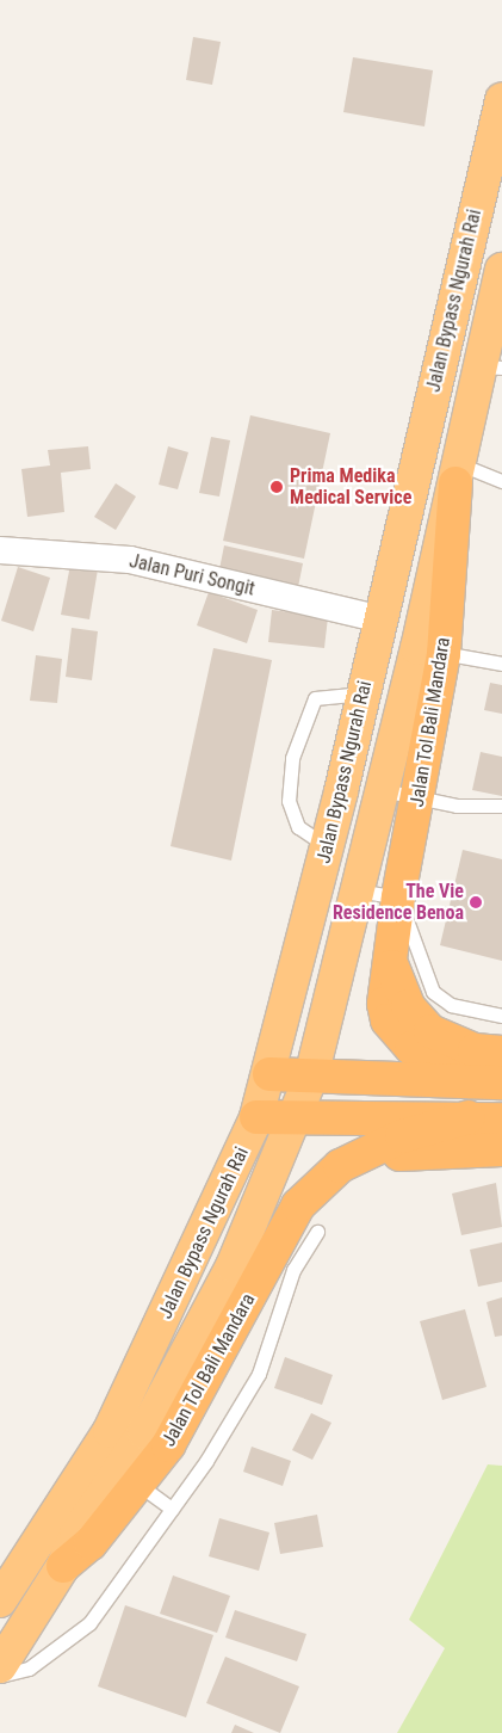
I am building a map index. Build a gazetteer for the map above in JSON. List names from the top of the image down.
{
  "streets": {
    "highway": ["Jalan Bypass Ngurah Rai", "Jalan Tol Bali Mandara"],
    "street": ["Jalan Puri Songit"]
  },
  "crossings": [
    ["Jalan Bypass Ngurah Rai", "Jalan Puri Songit"],
    ["Jalan Bypass Ngurah Rai", "Jalan Tol Bali Mandara"]
  ],
  "places": ["Prima Medika Medical Service", "The Vie Residence Benoa"]
}
